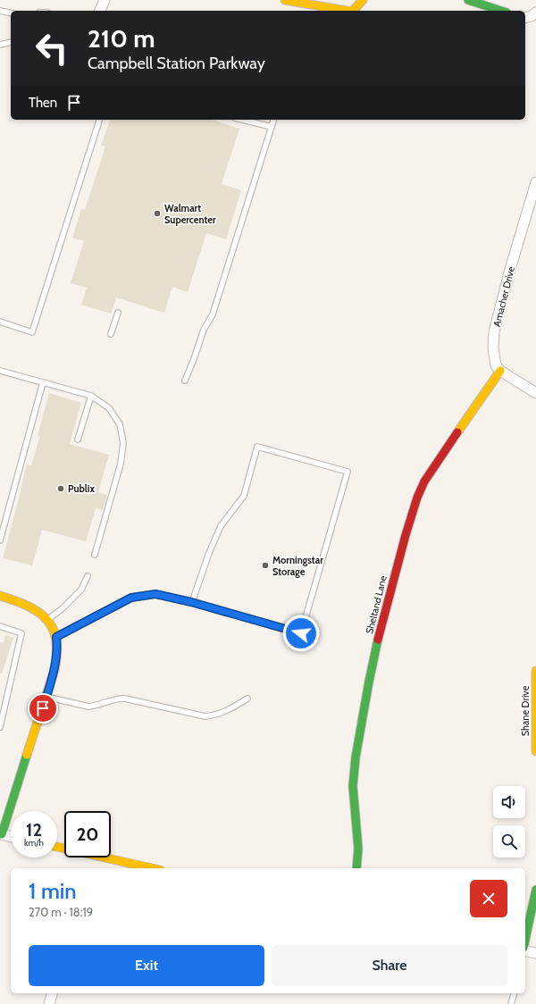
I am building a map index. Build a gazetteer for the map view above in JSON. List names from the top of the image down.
{
  "streets": {
    "street": ["Amacher Drive", "Sheltand Lane", "Shane Drive"]
  },
  "crossings": [
    ["Amacher Drive", "Sheltand Lane"]
  ],
  "places": ["Walmart Supercenter", "Publix", "Morningstar Storage"],
  "page": {
    "turn": ["210 m", "Campbell Station Parkway"],
    "then": "Then",
    "speed": "12 km/h",
    "limit": "20",
    "heading": ["1 min", "270 m · 18:19"],
    "buttons": ["Exit", "Share"]
  }
}
